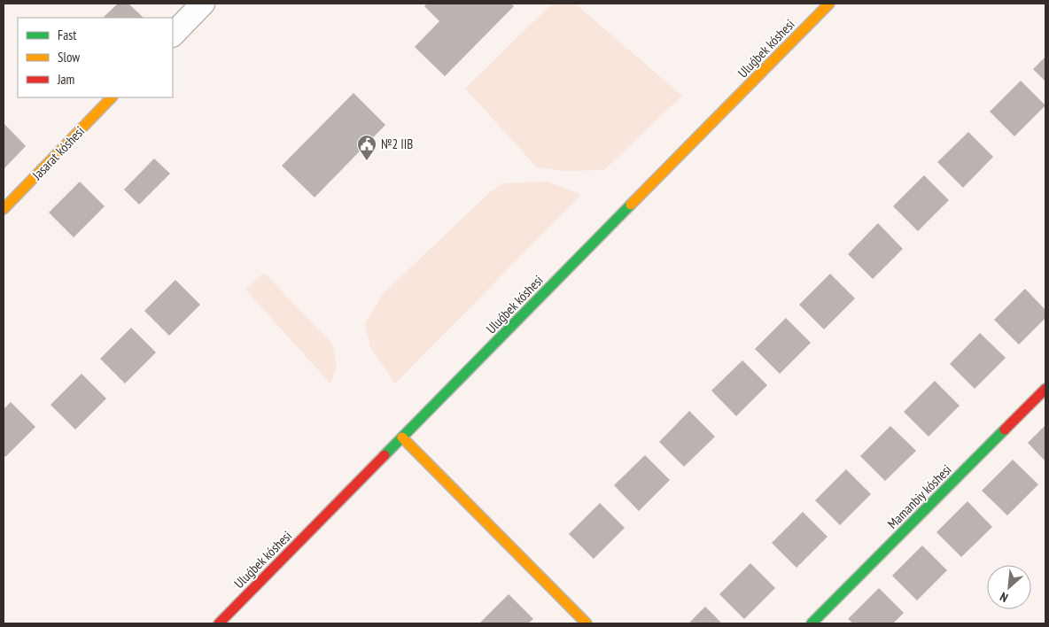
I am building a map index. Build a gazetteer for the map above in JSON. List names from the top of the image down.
{
  "streets": {
    "street": ["Uluǵbek kóshesi", "Jasarat kóshesi", "Mamanbiy kóshesi"]
  },
  "places": {
    "public building": ["№2 IIB"]
  },
  "legend": ["Fast", "Slow", "Jam"],
  "north": "bottom left"
}
